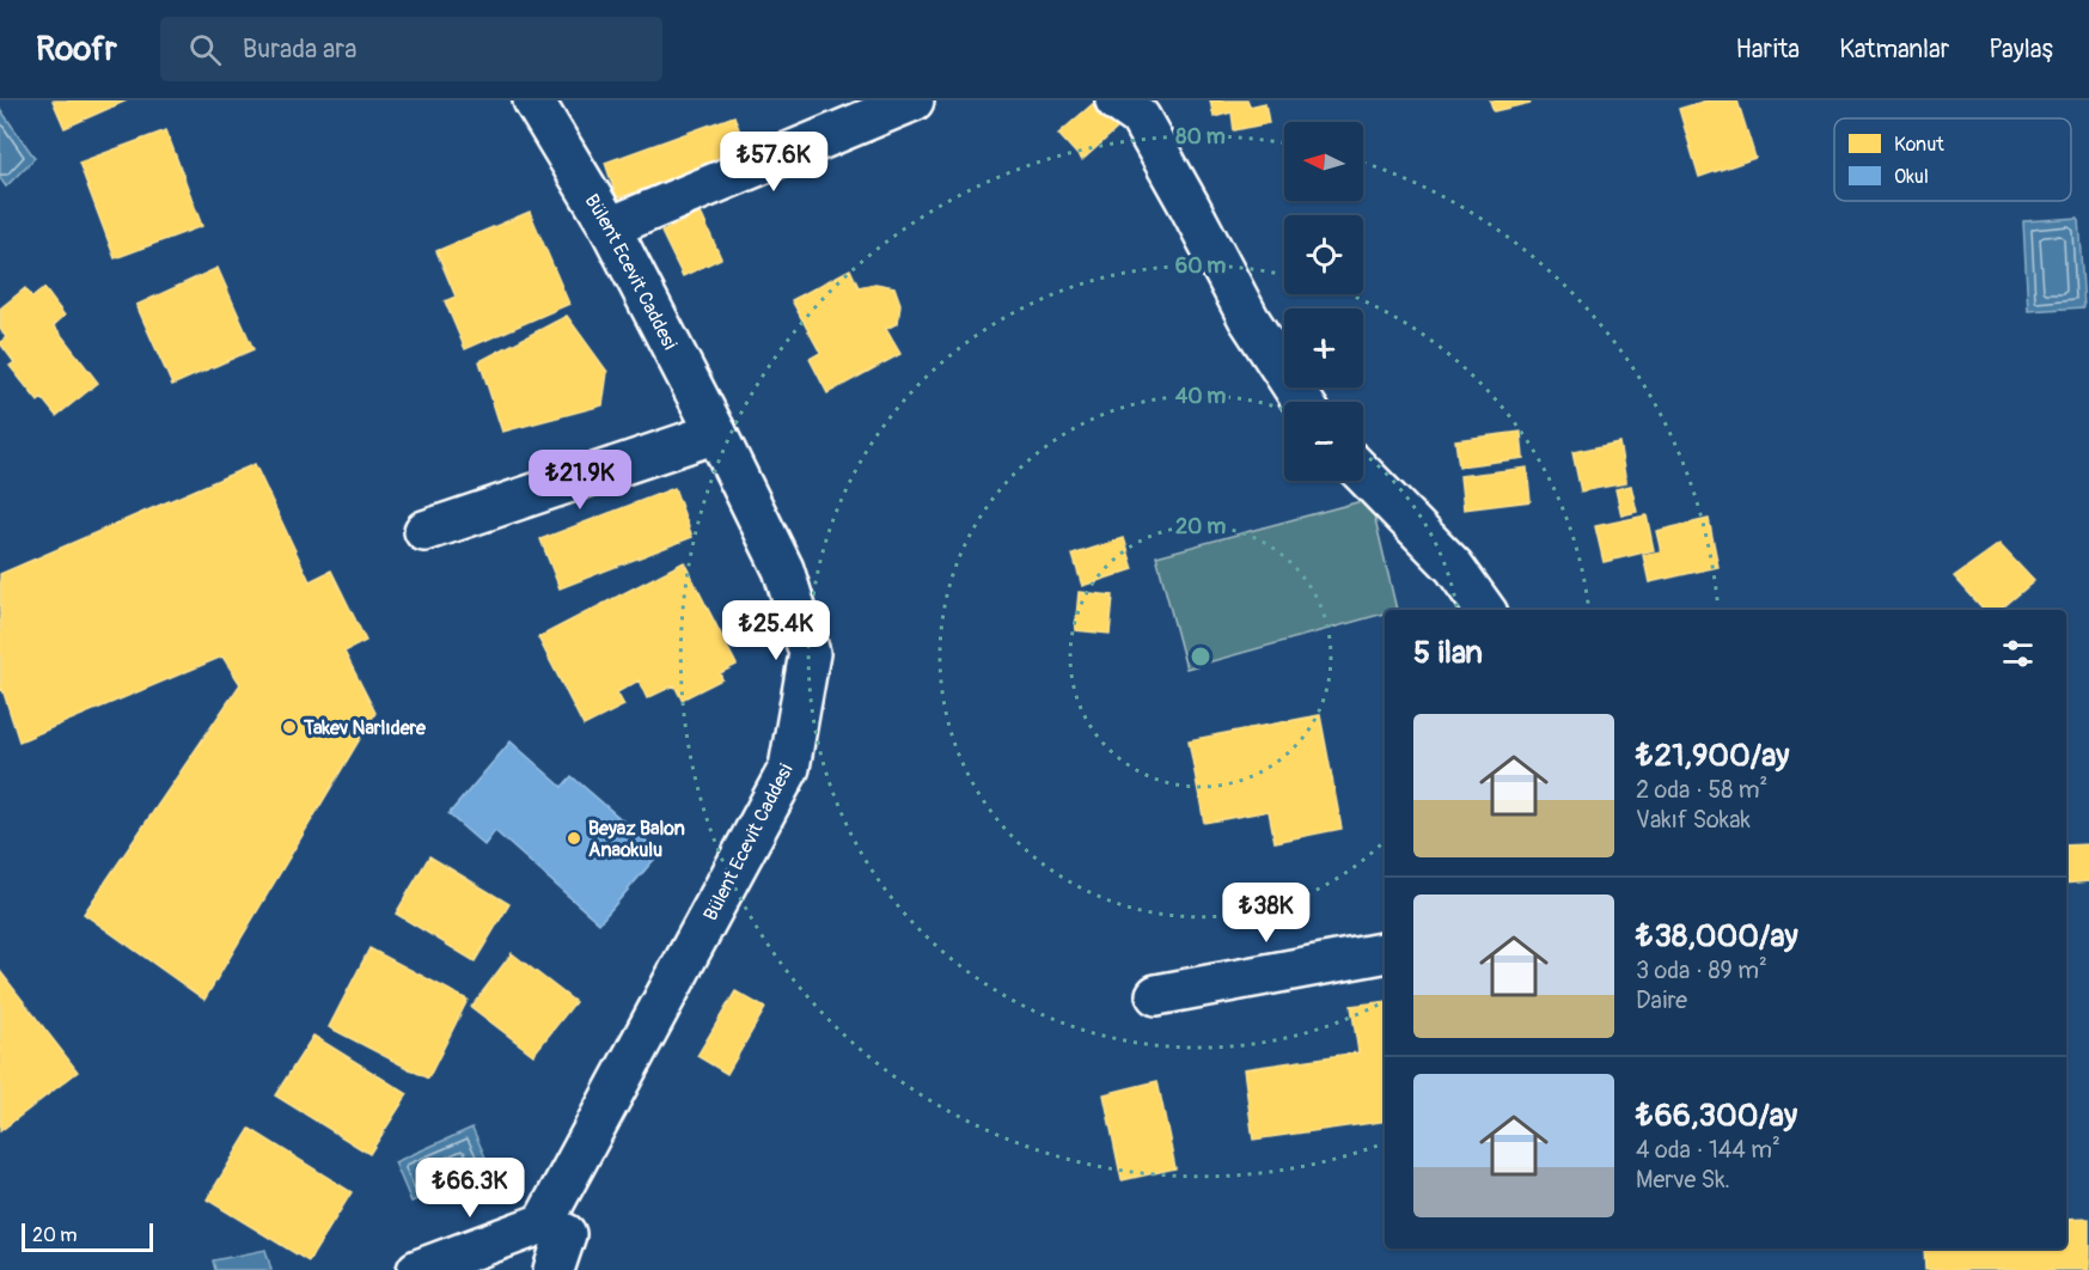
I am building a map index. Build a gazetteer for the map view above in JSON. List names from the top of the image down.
{
  "streets": {
    "street": ["Bülent Ecevit Caddesi"]
  },
  "places": ["Takev Narlıdere", "Beyaz Balon Anaokulu"],
  "legend": ["Konut", "Okul"],
  "scale_bar": "20 m",
  "north": "left",
  "page": {
    "header": "Roofr",
    "search": "Burada ara",
    "nav": ["Harita", "Katmanlar", "Paylaş"],
    "map_buttons": ["+", "−"],
    "price": [
      "₺57.6K",
      "₺21.9K",
      "₺25.4K",
      "₺38K",
      "₺66.3K"
    ],
    "heading": "5 ilan",
    "list": [
      {
        "name": "₺21,900/ay",
        "note": "2 oda · 58 m² · Vakıf Sokak"
      },
      {
        "name": "₺38,000/ay",
        "note": "3 oda · 89 m² · Daire"
      },
      {
        "name": "₺66,300/ay",
        "note": "4 oda · 144 m² · Merve Sk."
      }
    ],
    "scale": "20 m"
  },
  "rings": [
    "80 m",
    "60 m",
    "40 m",
    "20 m"
  ]
}
